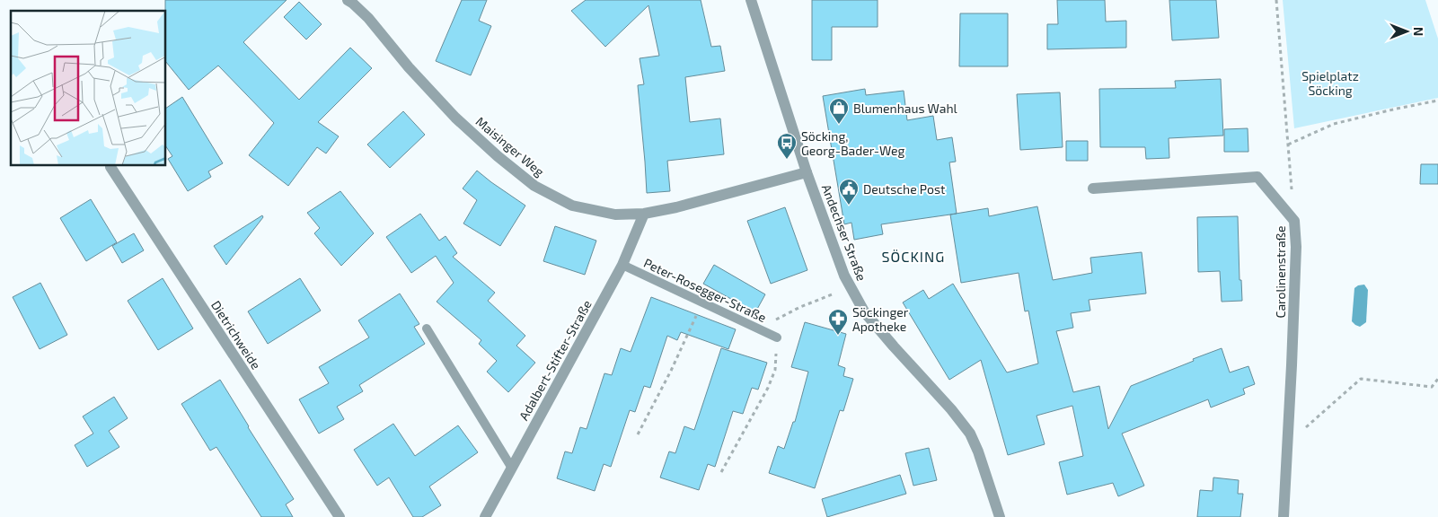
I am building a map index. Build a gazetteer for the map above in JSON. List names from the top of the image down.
{
  "streets": {
    "street": [
      "Maisinger Weg",
      "Andechser Straße",
      "Carolinenstraße",
      "Dietrichweide",
      "Adalbert-Stifter-Straße"
    ],
    "lane": ["Peter-Rosegger-Straße"]
  },
  "crossings": [
    ["Maisinger Weg", "Andechser Straße"],
    ["Maisinger Weg", "Adalbert-Stifter-Straße"],
    ["Peter-Rosegger-Straße", "Adalbert-Stifter-Straße"]
  ],
  "districts": ["SÖCKING"],
  "parks": ["Spielplatz Söcking"],
  "places": {
    "shop": ["Blumenhaus Wahl"],
    "bus stop": ["Söcking, Georg-Bader-Weg"],
    "public building": ["Deutsche Post"],
    "pharmacy": ["Söckinger Apotheke"]
  },
  "north": "right"
}
